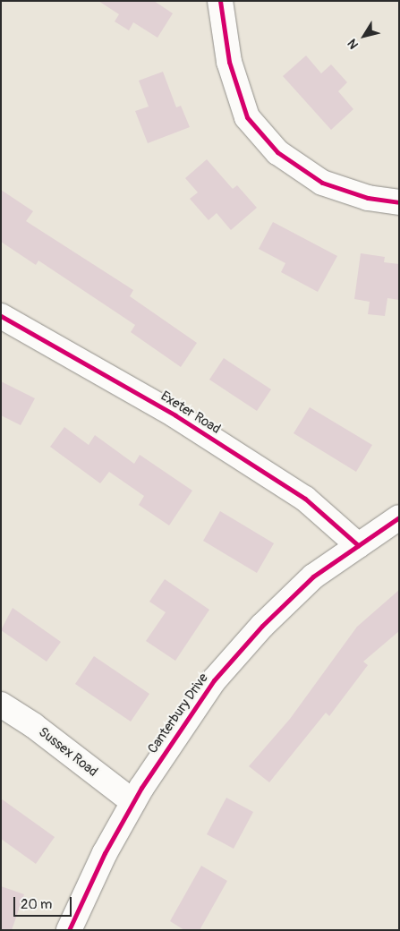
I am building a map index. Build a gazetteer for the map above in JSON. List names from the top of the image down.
{
  "streets": {
    "street": ["Exeter Road", "Canterbury Drive", "Sussex Road"]
  },
  "crossings": [
    ["Exeter Road", "Canterbury Drive"],
    ["Canterbury Drive", "Sussex Road"]
  ],
  "scale_bar": "20 m",
  "north": "bottom left"
}
